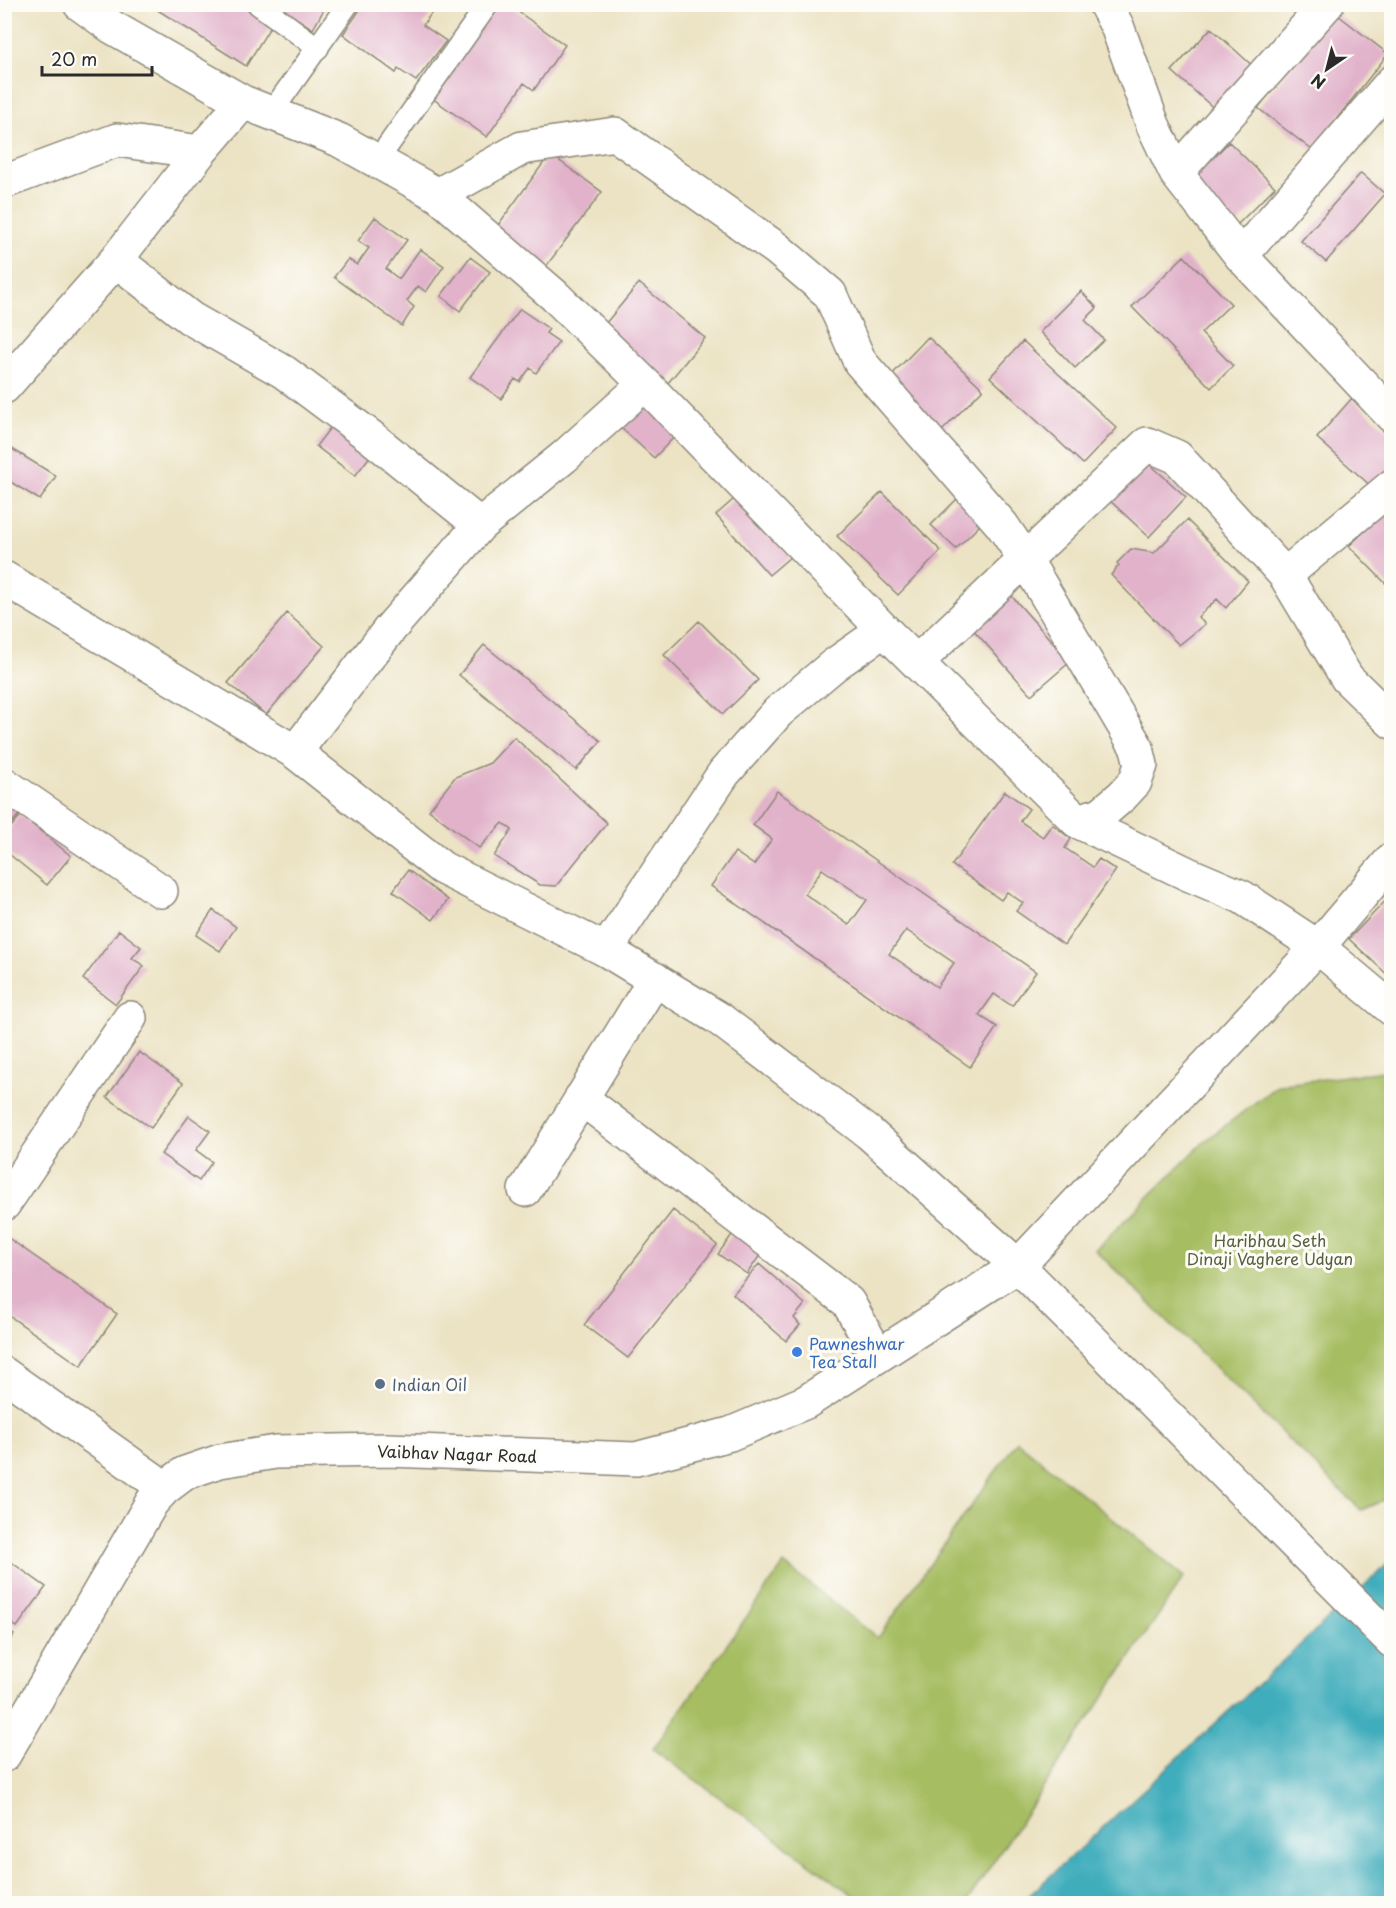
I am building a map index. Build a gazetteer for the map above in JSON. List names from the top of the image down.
{
  "streets": {
    "street": ["Vaibhav Nagar Road"]
  },
  "parks": ["Haribhau Seth Dinaji Vaghere Udyan"],
  "places": ["Pawneshwar Tea Stall", "Indian Oil"],
  "scale_bar": "20 m",
  "north": "bottom left"
}
